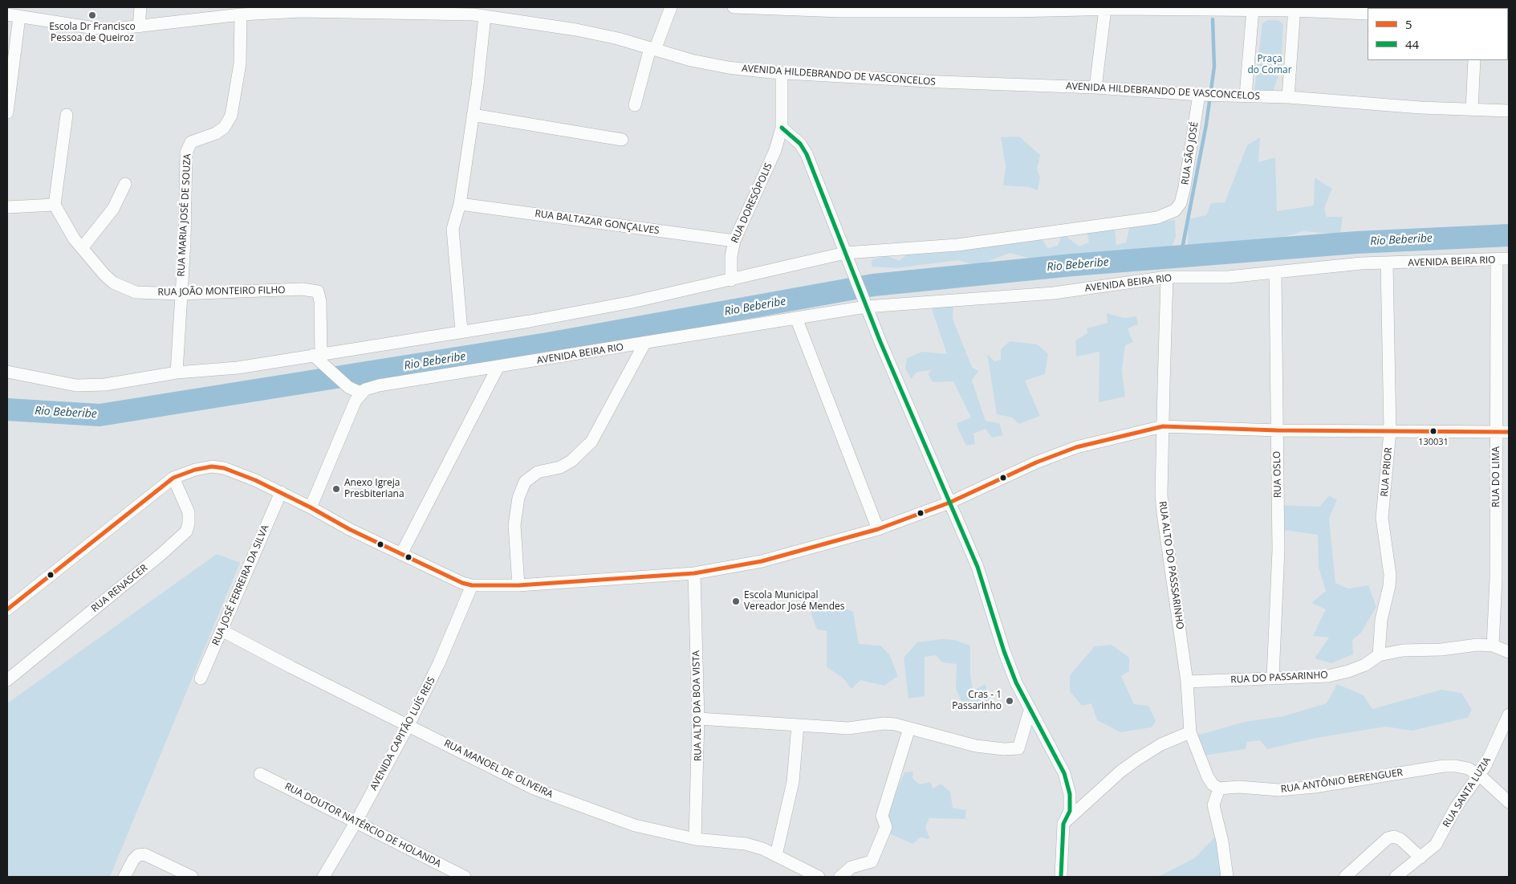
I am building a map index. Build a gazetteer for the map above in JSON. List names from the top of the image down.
{
  "streets": {
    "street": [
      "AVENIDA HILDEBRANDO DE VASCONCELOS",
      "RUA SÃO JOSÉ",
      "RUA DORESÓPOLIS",
      "RUA MARIA JOSÉ DE SOUZA",
      "RUA BALTAZAR GONÇALVES",
      "AVENIDA BEIRA RIO",
      "RUA JOÃO MONTEIRO FILHO",
      "RUA PRIOR",
      "RUA OSLO",
      "RUA DO LIMA",
      "RUA ALTO DO PASSSARINHO",
      "RUA JOSÉ FERREIRA DA SILVA",
      "RUA RENASCER",
      "RUA DO PASSARINHO",
      "RUA ALTO DA BOA VISTA",
      "AVENIDA CAPITÃO LUÍS REIS",
      "RUA MANOEL DE OLIVEIRA",
      "RUA ANTÔNIO BERENGUER",
      "RUA SANTA LUZIA",
      "RUA DOUTOR NATÉRCIO DE HOLANDA"
    ]
  },
  "crossings": [
    ["AVENIDA HILDEBRANDO DE VASCONCELOS", "RUA SÃO JOSÉ"],
    ["AVENIDA HILDEBRANDO DE VASCONCELOS", "RUA DORESÓPOLIS"],
    ["AVENIDA HILDEBRANDO DE VASCONCELOS", "RUA MARIA JOSÉ DE SOUZA"],
    ["RUA DORESÓPOLIS", "RUA BALTAZAR GONÇALVES"],
    ["RUA MARIA JOSÉ DE SOUZA", "RUA JOÃO MONTEIRO FILHO"],
    ["AVENIDA BEIRA RIO", "RUA PRIOR"],
    ["AVENIDA BEIRA RIO", "RUA OSLO"],
    ["AVENIDA BEIRA RIO", "RUA DO LIMA"],
    ["AVENIDA BEIRA RIO", "RUA ALTO DO PASSSARINHO"],
    ["RUA PRIOR", "RUA DO PASSARINHO"],
    ["RUA OSLO", "RUA DO PASSARINHO"],
    ["RUA DO LIMA", "RUA DO PASSARINHO"],
    ["RUA ALTO DO PASSSARINHO", "RUA DO PASSARINHO"],
    ["RUA ALTO DO PASSSARINHO", "RUA ANTÔNIO BERENGUER"],
    ["RUA JOSÉ FERREIRA DA SILVA", "RUA MANOEL DE OLIVEIRA"],
    ["RUA ALTO DA BOA VISTA", "RUA MANOEL DE OLIVEIRA"],
    ["AVENIDA CAPITÃO LUÍS REIS", "RUA MANOEL DE OLIVEIRA"],
    ["AVENIDA CAPITÃO LUÍS REIS", "RUA DOUTOR NATÉRCIO DE HOLANDA"],
    ["RUA ANTÔNIO BERENGUER", "RUA SANTA LUZIA"]
  ],
  "water": ["Rio Beberibe"],
  "parks": ["Praça do Comar"],
  "places": [
    "Escola Dr Francisco Pessoa de Queiroz",
    "130031",
    "Anexo Igreja Presbiteriana",
    "Escola Municipal Vereador José Mendes",
    "Cras - 1 Passarinho"
  ],
  "lines": ["transit line 44", "transit line 5"],
  "legend": ["5", "44"]
}
